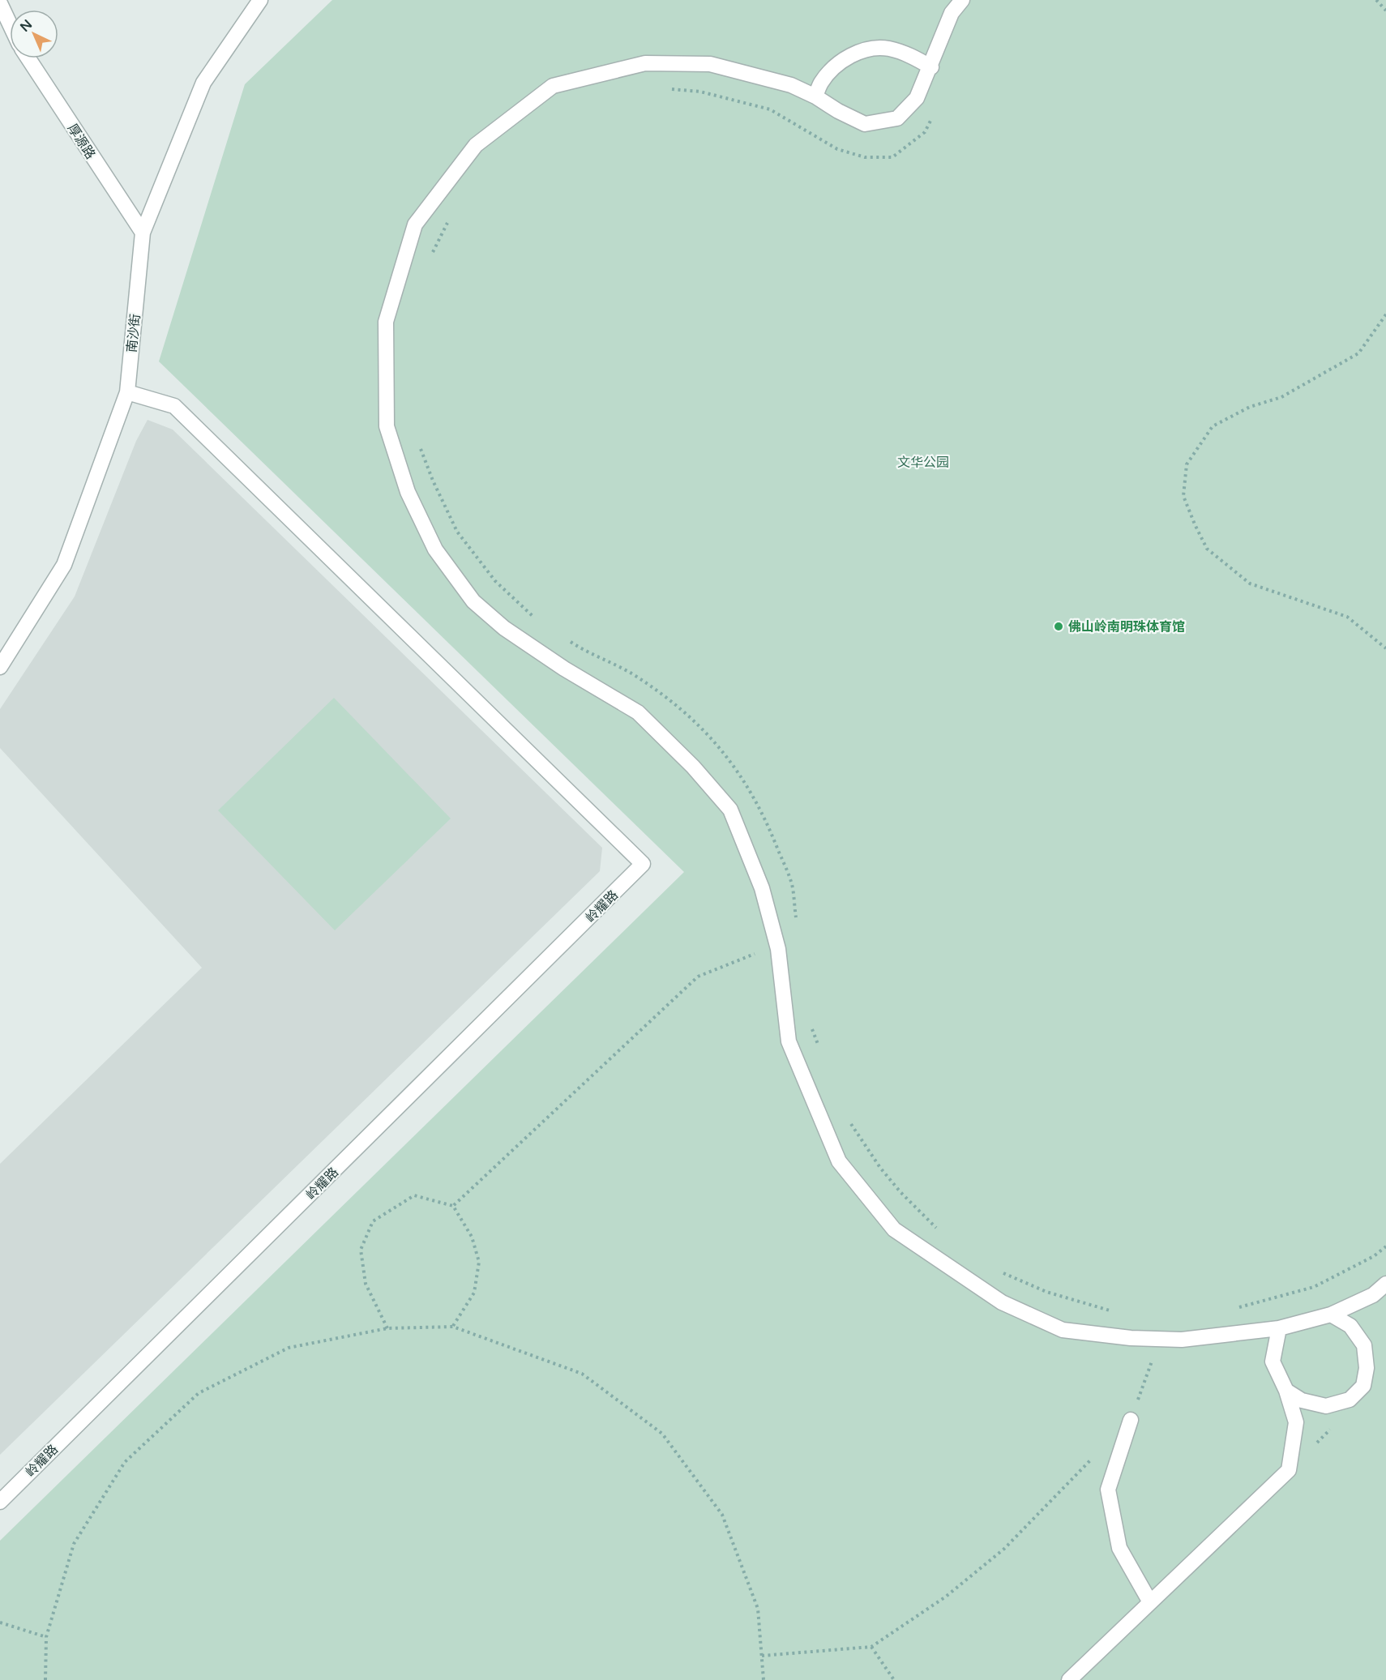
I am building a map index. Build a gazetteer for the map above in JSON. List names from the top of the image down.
{
  "streets": {
    "street": ["厚源路", "南沙街", "岭耀路"]
  },
  "crossings": [
    ["厚源路", "南沙街"],
    ["南沙街", "岭耀路"]
  ],
  "parks": ["文华公园"],
  "places": ["佛山岭南明珠体育馆"],
  "north": "top left"
}
